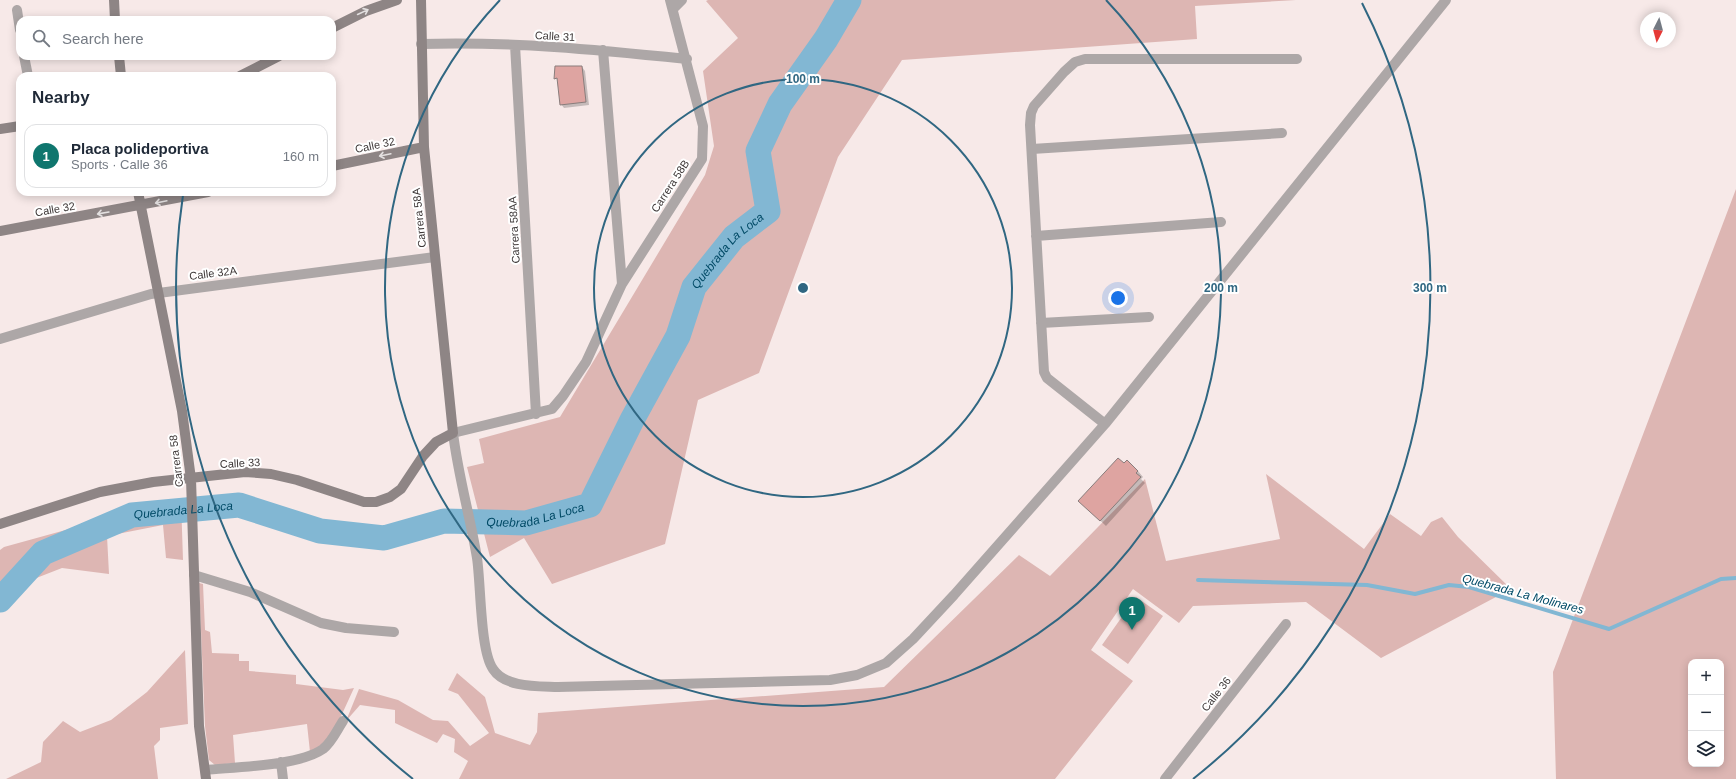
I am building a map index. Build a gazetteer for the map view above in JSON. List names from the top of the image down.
{
  "streets": {
    "street": [
      "Calle 31",
      "Calle 32",
      "Carrera 58B",
      "Carrera 58A",
      "Carrera 58AA",
      "Calle 32A",
      "Carrera 58",
      "Calle 33",
      "Calle 36"
    ]
  },
  "crossings": [
    ["Calle 31", "Carrera 58B"],
    ["Calle 31", "Carrera 58A"],
    ["Calle 31", "Carrera 58AA"],
    ["Calle 32", "Carrera 58A"],
    ["Calle 32", "Carrera 58"],
    ["Carrera 58B", "Carrera 58A"],
    ["Carrera 58B", "Carrera 58AA"],
    ["Carrera 58B", "Calle 33"],
    ["Carrera 58A", "Calle 32A"],
    ["Carrera 58A", "Calle 33"],
    ["Calle 32A", "Carrera 58"],
    ["Carrera 58", "Calle 33"]
  ],
  "one_way": ["Calle 32"],
  "water": ["Quebrada La Loca", "Quebrada La Molinares"],
  "north": "bottom",
  "page": {
    "search": "Search here",
    "heading": "Nearby",
    "list": [
      {
        "mark": "1",
        "name": "Placa polideportiva",
        "note": "Sports · Calle 36",
        "value": "160 m"
      }
    ],
    "pins": "1",
    "map_buttons": ["+", "−"]
  },
  "rings": ["100 m", "200 m", "300 m"]
}
